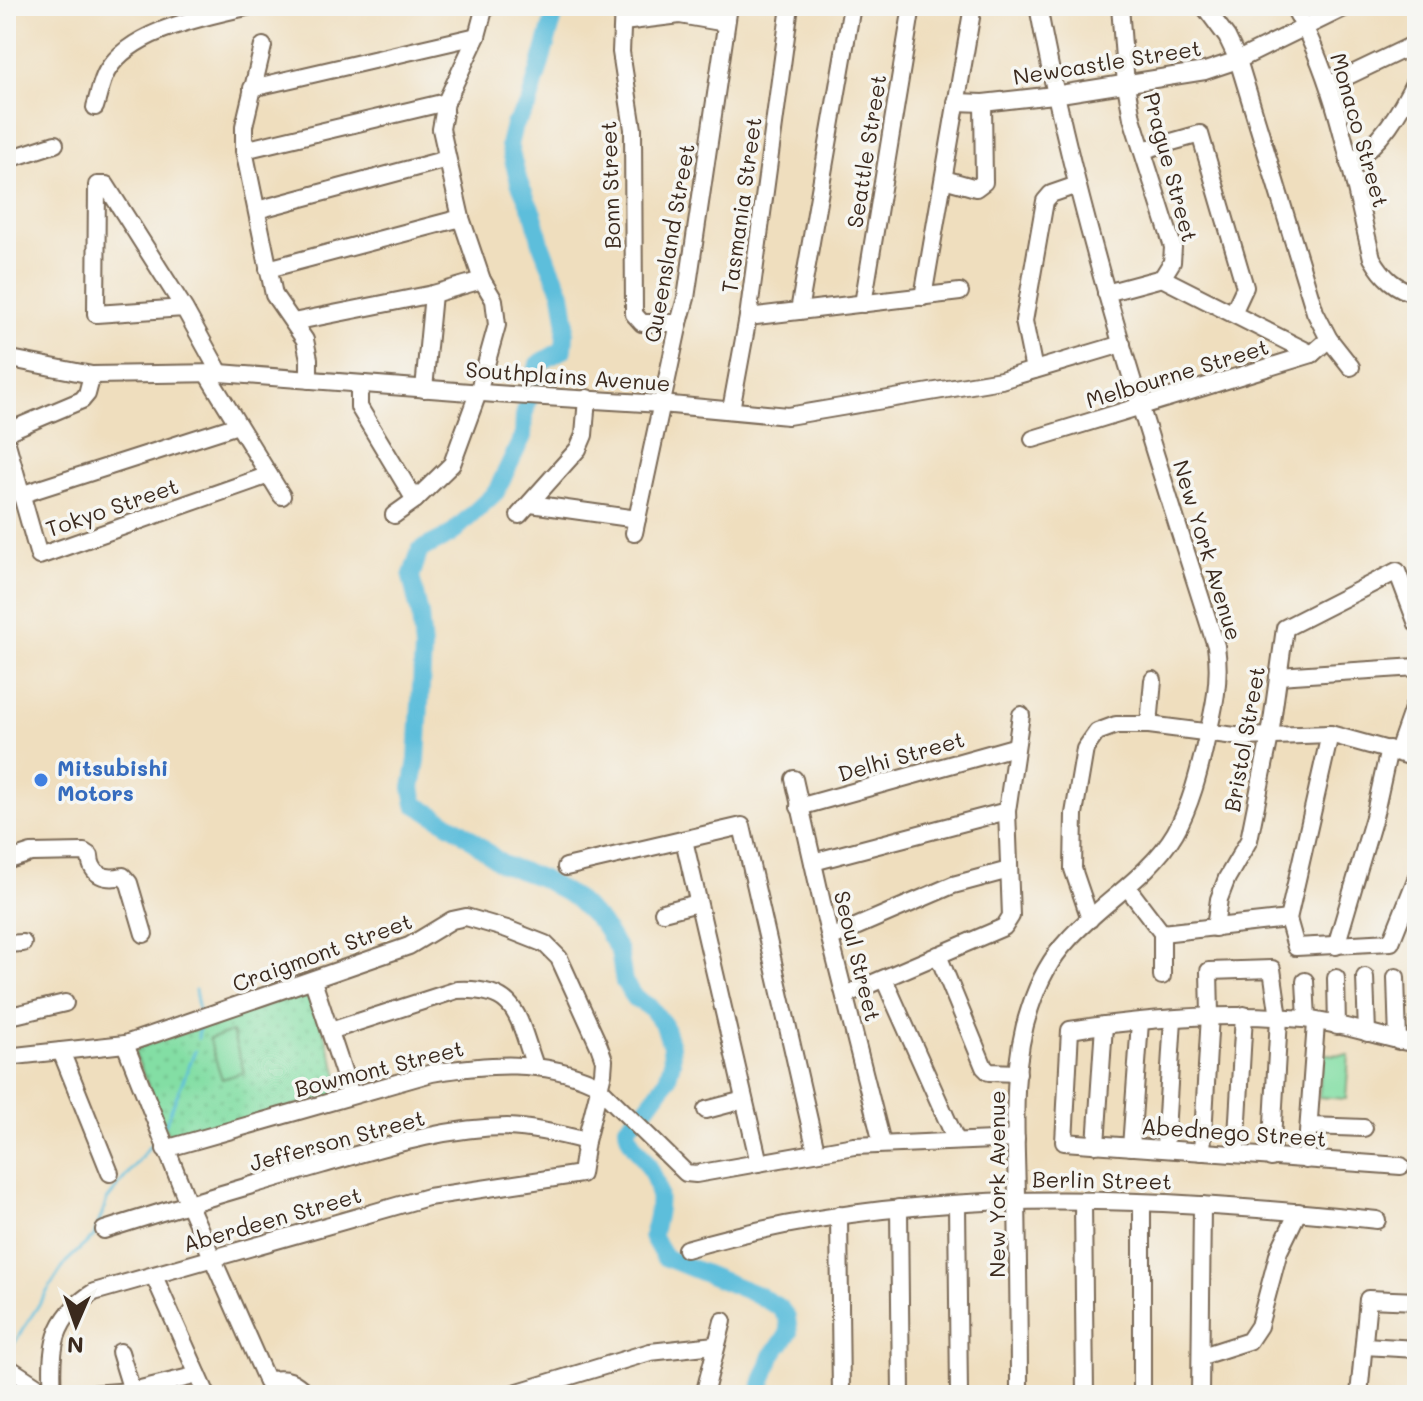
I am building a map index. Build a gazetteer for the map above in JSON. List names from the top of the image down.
{
  "streets": {
    "street": [
      "Newcastle Street",
      "Monaco Street",
      "Seattle Street",
      "Prague Street",
      "Bonn Street",
      "Tasmania Street",
      "Queensland Street",
      "Melbourne Street",
      "Southplains Avenue",
      "Tokyo Street",
      "New York Avenue",
      "Bristol Street",
      "Delhi Street",
      "Craigmont Street",
      "Seoul Street",
      "Bowmont Street",
      "Abednego Street",
      "Jefferson Street",
      "Berlin Street",
      "Aberdeen Street"
    ]
  },
  "crossings": [
    ["Newcastle Street", "Monaco Street"],
    ["Newcastle Street", "Prague Street"],
    ["Newcastle Street", "New York Avenue"],
    ["Bonn Street", "Queensland Street"],
    ["Tasmania Street", "Southplains Avenue"],
    ["Queensland Street", "Southplains Avenue"],
    ["Melbourne Street", "New York Avenue"],
    ["Southplains Avenue", "Tokyo Street"],
    ["Southplains Avenue", "New York Avenue"],
    ["New York Avenue", "Bowmont Street"],
    ["New York Avenue", "Berlin Street"],
    ["Delhi Street", "Seoul Street"],
    ["Craigmont Street", "Bowmont Street"],
    ["Craigmont Street", "Jefferson Street"],
    ["Craigmont Street", "Aberdeen Street"],
    ["Seoul Street", "Bowmont Street"]
  ],
  "places": ["Mitsubishi Motors"],
  "north": "bottom"
}
